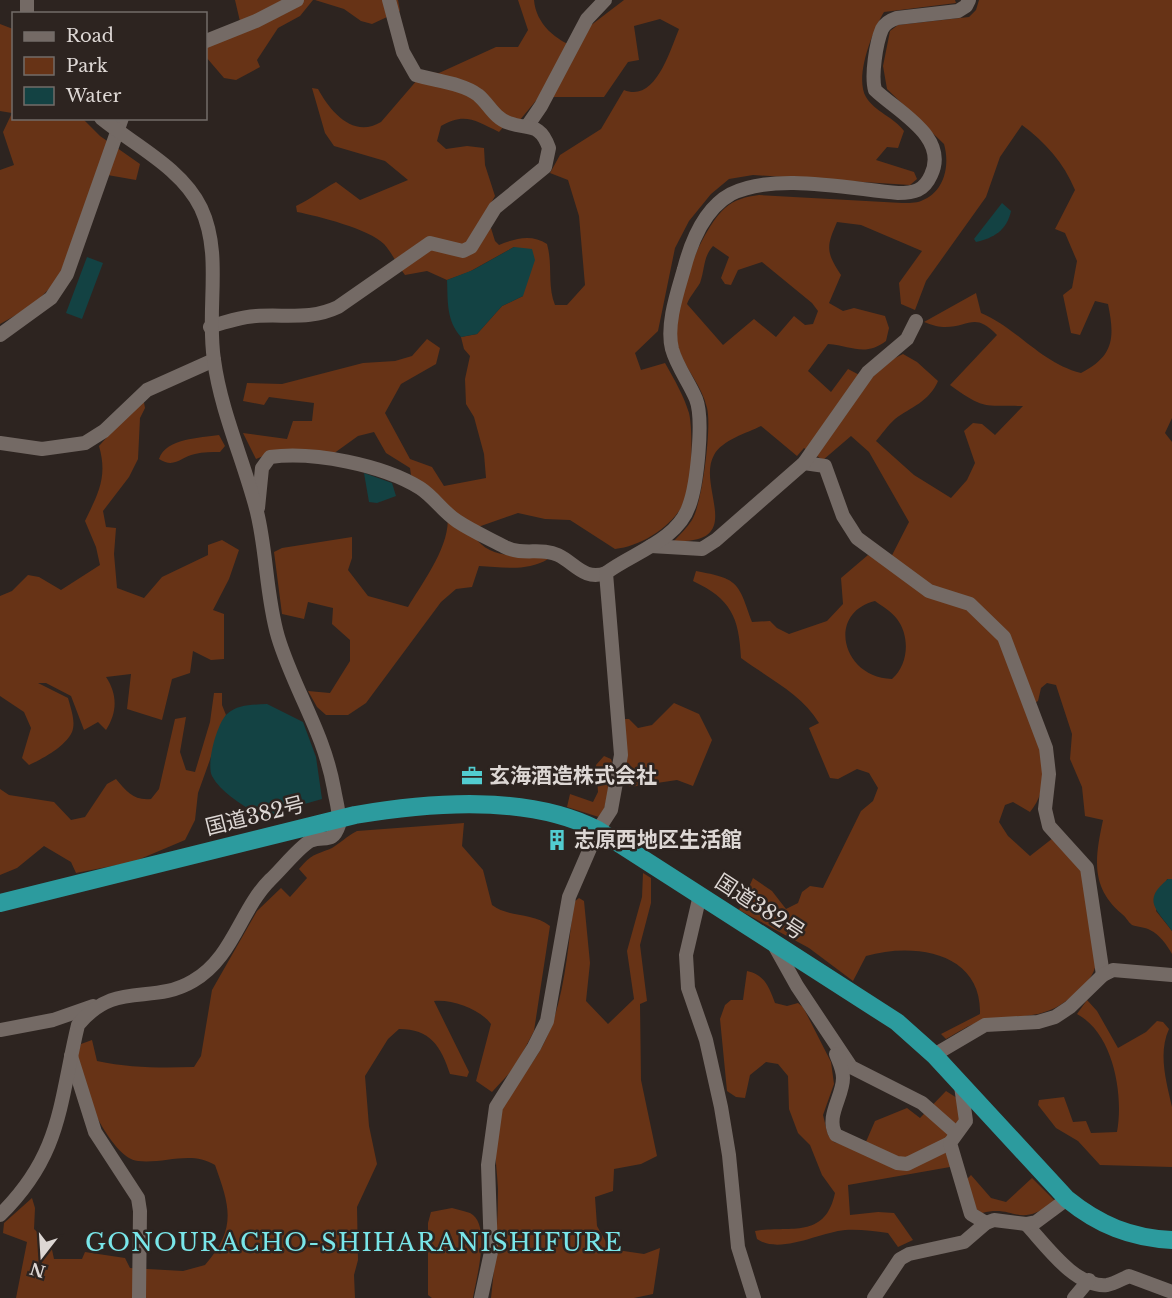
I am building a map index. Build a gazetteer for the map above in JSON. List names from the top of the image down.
{
  "streets": {
    "highway": ["国道382号"]
  },
  "districts": ["GONOURACHO-SHIHARANISHIFURE"],
  "places": {
    "office": ["玄海酒造株式会社"],
    "building": ["志原西地区生活館"]
  },
  "legend": ["Road", "Park", "Water"],
  "north": "bottom"
}
